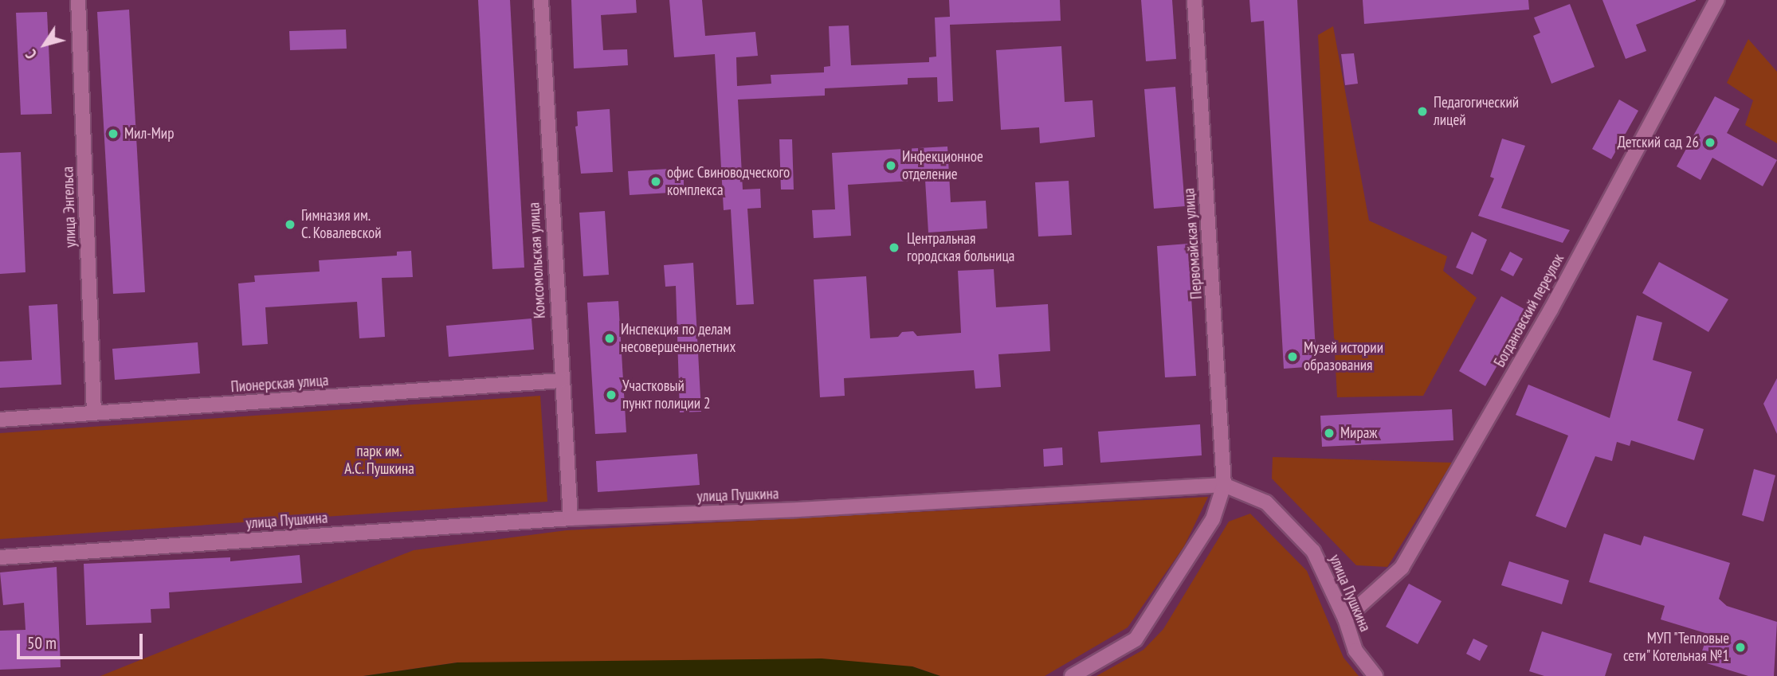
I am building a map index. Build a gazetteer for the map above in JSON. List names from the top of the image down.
{
  "streets": {
    "street": [
      "улица Энгельса",
      "Первомайская улица",
      "Комсомольская улица",
      "Богдановский переулок",
      "Пионерская улица",
      "улица Пушкина"
    ]
  },
  "crossings": [
    ["улица Энгельса", "Пионерская улица"],
    ["Первомайская улица", "улица Пушкина"],
    ["Комсомольская улица", "Пионерская улица"],
    ["Комсомольская улица", "улица Пушкина"],
    ["Богдановский переулок", "улица Пушкина"]
  ],
  "parks": ["парк им. А.С. Пушкина"],
  "places": [
    "Педагогический лицей",
    "Мил-Мир",
    "Детский сад 26",
    "Инфекционное отделение",
    "офис Свиноводческого комплекса",
    "Гимназия им. С. Ковалевской",
    "Центральная городская больница",
    "Инспекция по делам несовершеннолетних",
    "Музей истории образования",
    "Участковый пункт полиции 2",
    "Мираж",
    "МУП \"Тепловые сети\" Котельная №1"
  ],
  "scale_bar": "50 m",
  "north": "bottom left"
}
